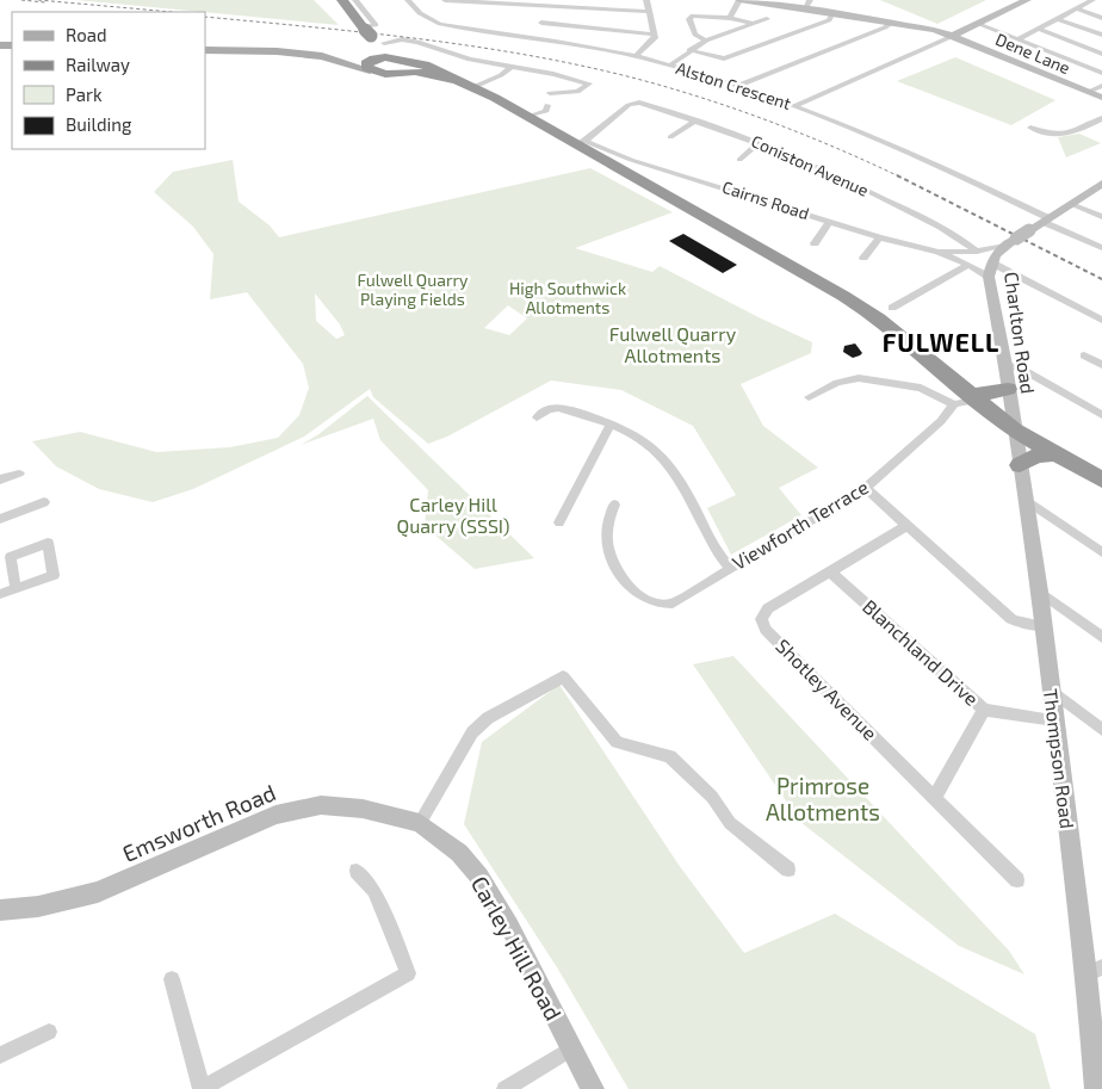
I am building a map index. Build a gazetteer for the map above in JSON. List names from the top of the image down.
{
  "streets": {
    "main road": [
      "Dene Lane",
      "Charlton Road",
      "Thompson Road",
      "Emsworth Road",
      "Carley Hill Road"
    ],
    "street": [
      "Alston Crescent",
      "Coniston Avenue",
      "Cairns Road",
      "Viewforth Terrace",
      "Blanchland Drive",
      "Shotley Avenue"
    ]
  },
  "crossings": [
    ["Coniston Avenue", "Cairns Road"],
    ["Cairns Road", "Charlton Road"],
    ["Charlton Road", "Thompson Road"],
    ["Blanchland Drive", "Shotley Avenue"],
    ["Blanchland Drive", "Thompson Road"],
    ["Emsworth Road", "Carley Hill Road"]
  ],
  "districts": ["FULWELL"],
  "parks": [
    "Fulwell Quarry Playing Fields",
    "High Southwick Allotments",
    "Fulwell Quarry Allotments",
    "Carley Hill Quarry (SSSI)",
    "Primrose Allotments"
  ],
  "legend": [
    "Road",
    "Railway",
    "Park",
    "Building"
  ]
}
